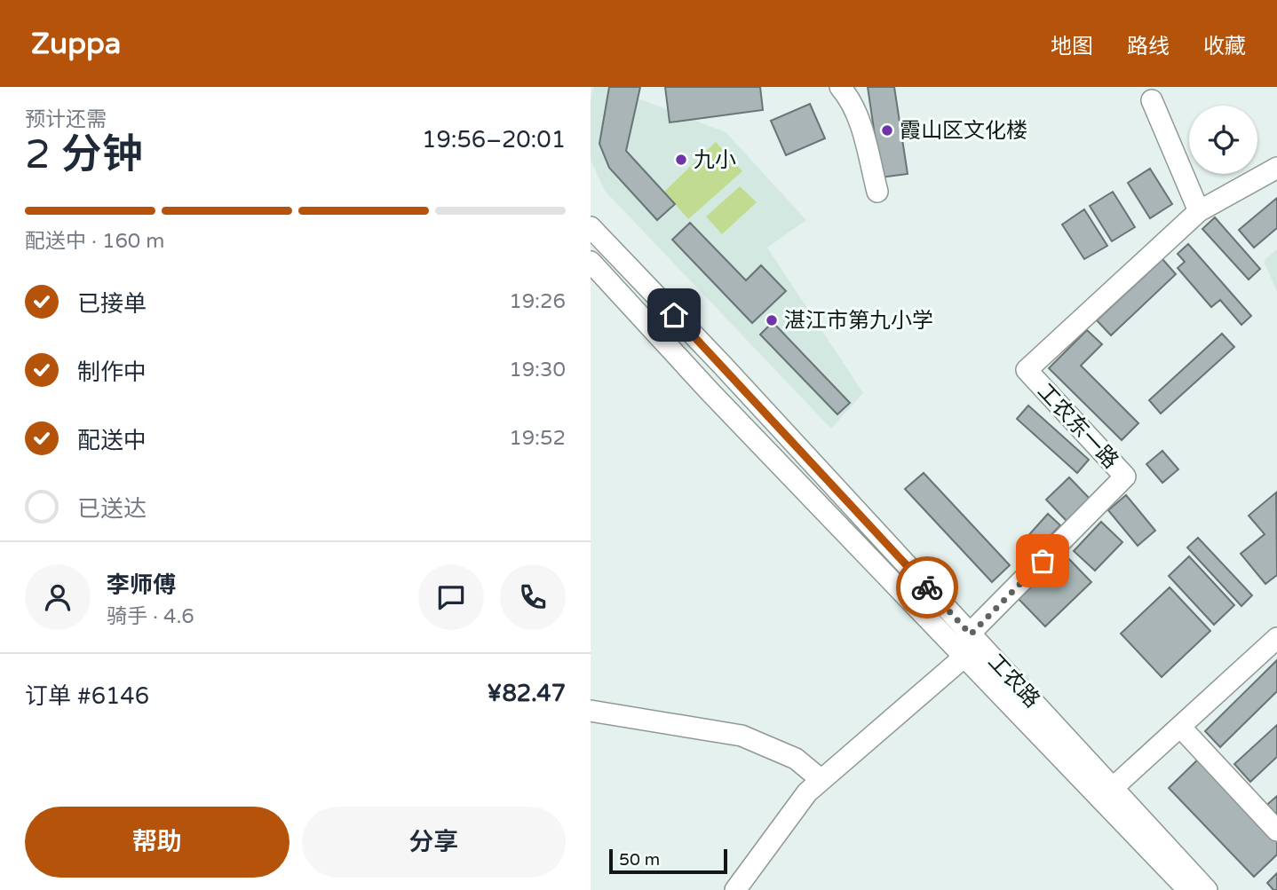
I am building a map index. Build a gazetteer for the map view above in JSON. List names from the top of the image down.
{
  "streets": {
    "street": ["工农东一路", "工农路"]
  },
  "crossings": [
    ["工农东一路", "工农路"]
  ],
  "places": ["霞山区文化楼", "九小", "湛江市第九小学"],
  "scale_bar": "50 m",
  "page": {
    "header": "Zuppa",
    "nav": ["地图", "路线", "收藏"],
    "heading": ["2 分钟", "预计还需", "19:56–20:01"],
    "panel": [
      "李师傅",
      "骑手 · 4.6",
      "订单 #6146",
      "¥82.47"
    ],
    "bar": "配送中 · 160 m",
    "list": [
      ["已接单", "19:26"],
      ["制作中", "19:30"],
      ["配送中", "19:52"],
      "已送达"
    ],
    "buttons": ["帮助", "分享"],
    "scale": "50 m"
  }
}
